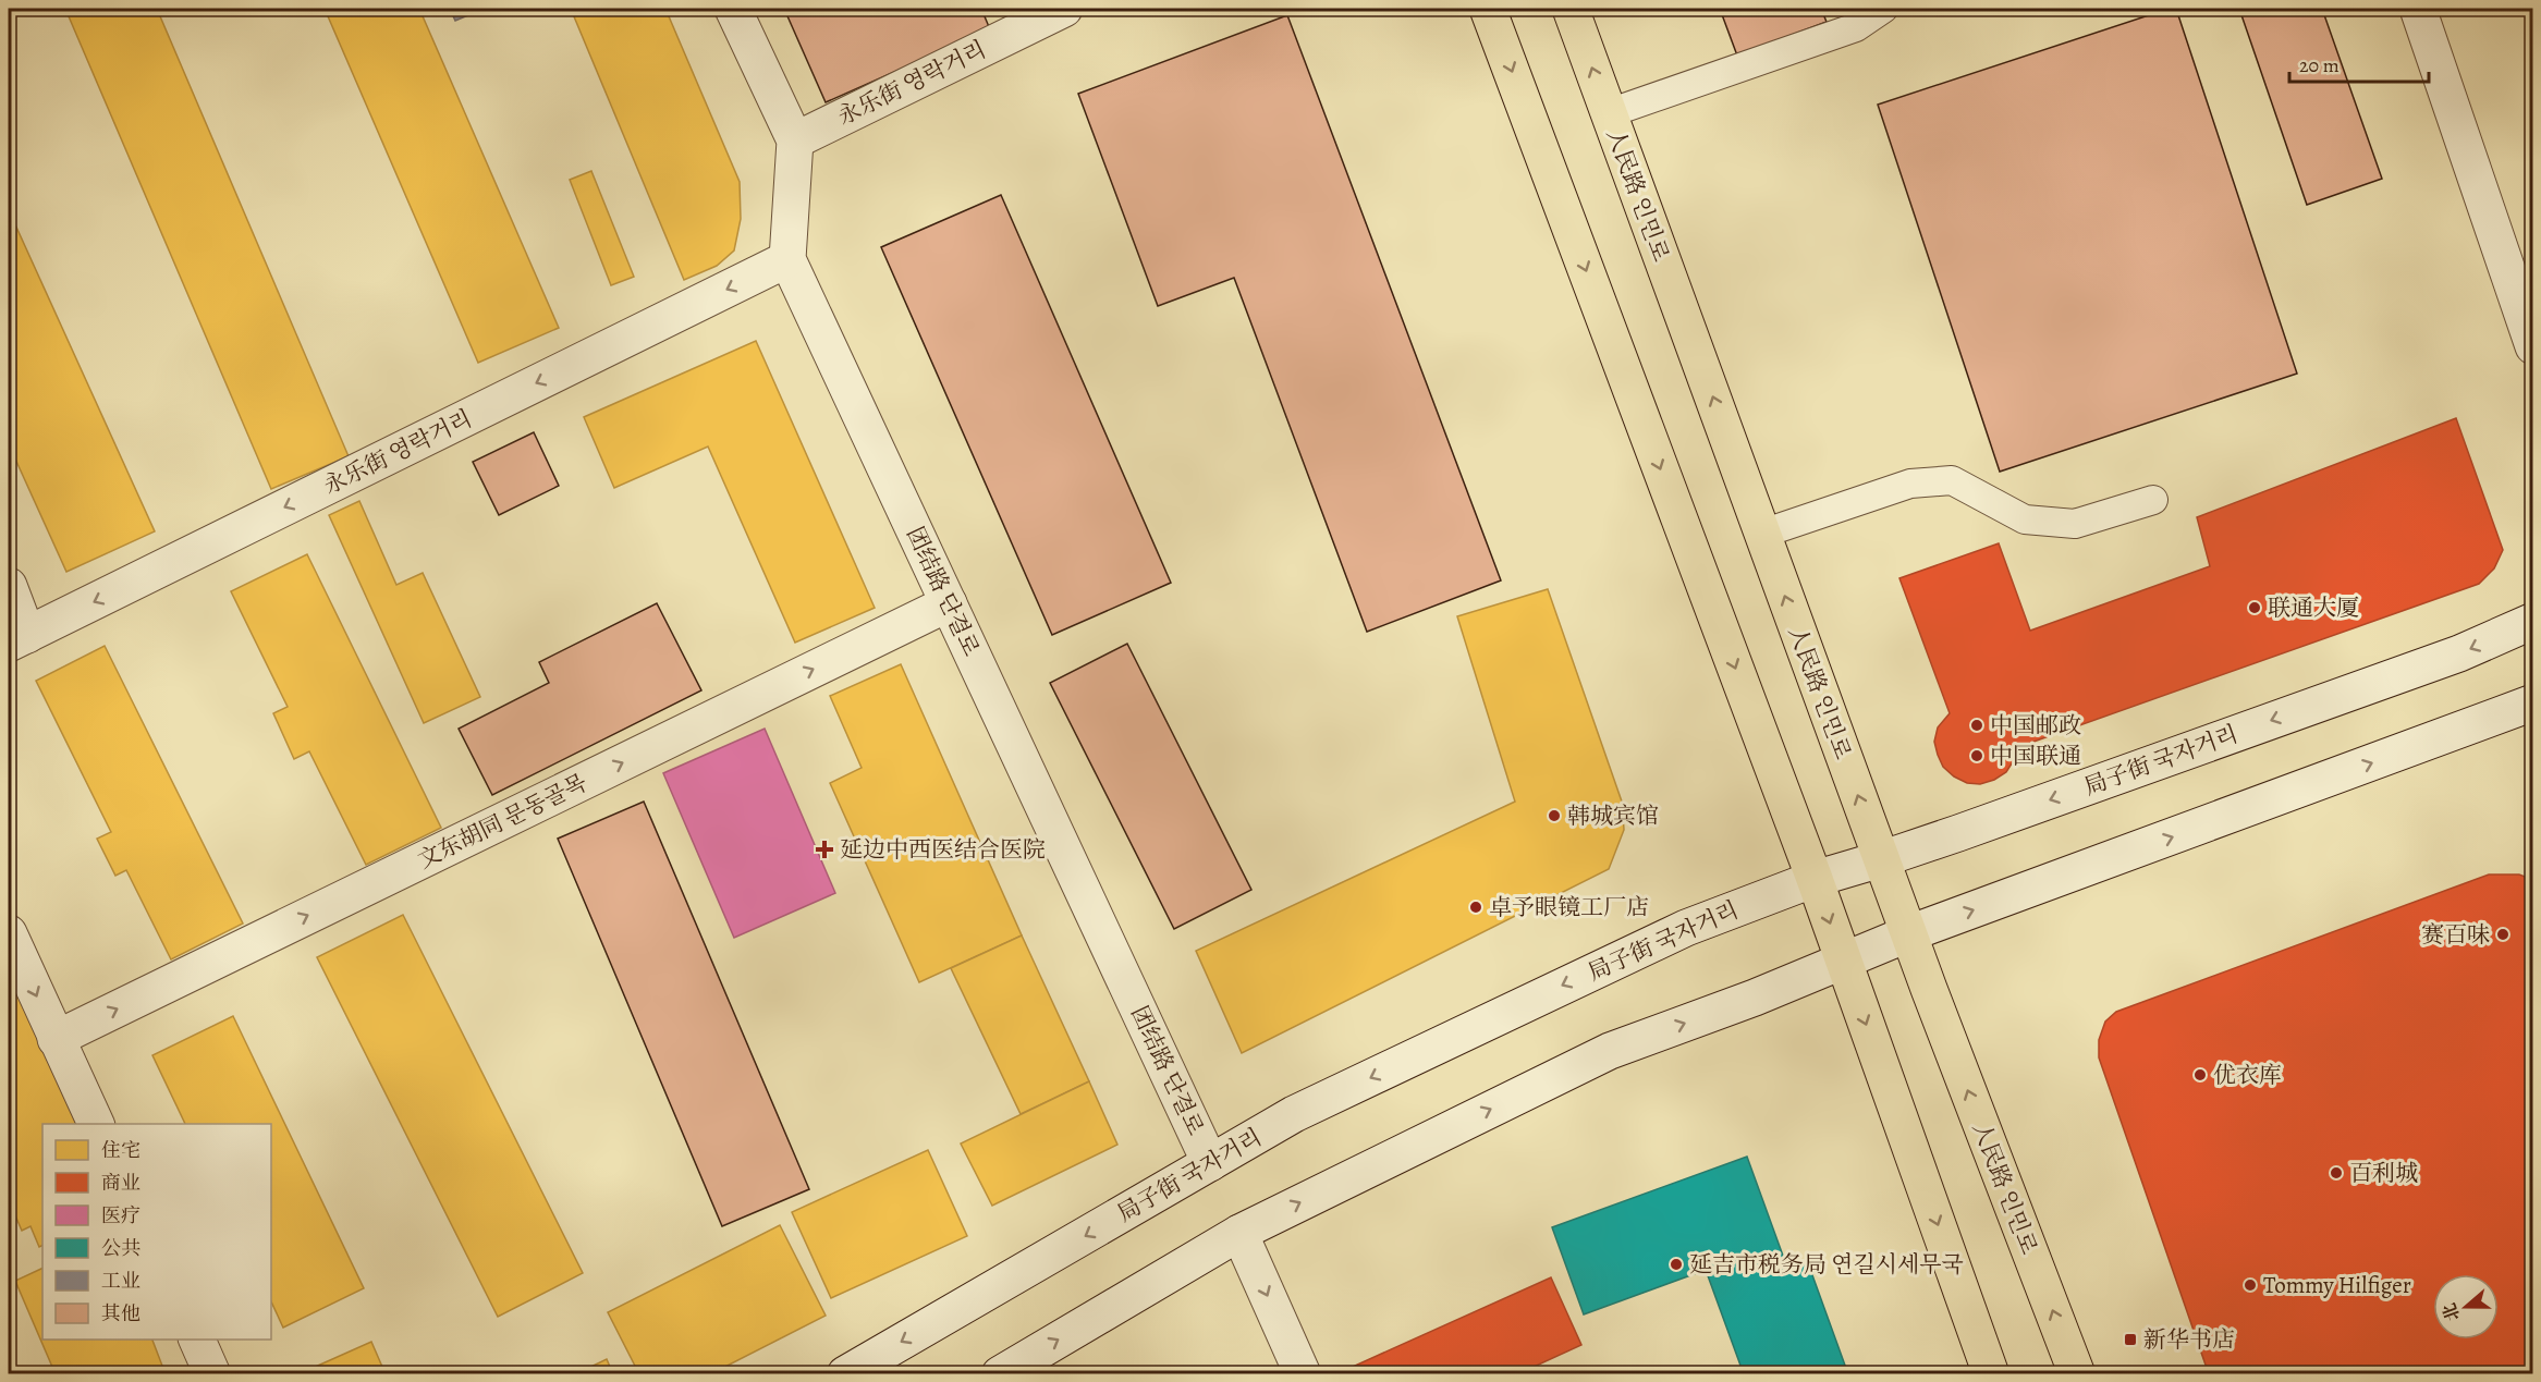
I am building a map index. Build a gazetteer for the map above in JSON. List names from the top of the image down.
{
  "streets": {
    "main road": ["人民路 인민로"],
    "street": [
      "永乐街 영락거리",
      "团结路 단결로",
      "局子街 국자거리",
      "文东胡同 문동골목"
    ]
  },
  "crossings": [
    ["永乐街 영락거리", "团结路 단결로"],
    ["人民路 인민로", "局子街 국자거리"],
    ["团结路 단결로", "局子街 국자거리"],
    ["团结路 단결로", "文东胡同 문동골목"]
  ],
  "one_way": ["永乐街 영락거리", "文东胡同 문동골목"],
  "places": {
    "other": [
      "联通大厦",
      "中国邮政",
      "中国联通",
      "韩城宾馆",
      "卓予眼镜工厂店",
      "赛百味",
      "优衣库",
      "百利城",
      "延吉市税务局 연길시세무국",
      "Tommy Hilfiger"
    ],
    "health": ["延边中西医结合医院"],
    "transit": ["新华书店"]
  },
  "legend": [
    "住宅",
    "商业",
    "医疗",
    "公共",
    "工业",
    "其他"
  ],
  "scale_bar": "20 m",
  "north": "left"
}
